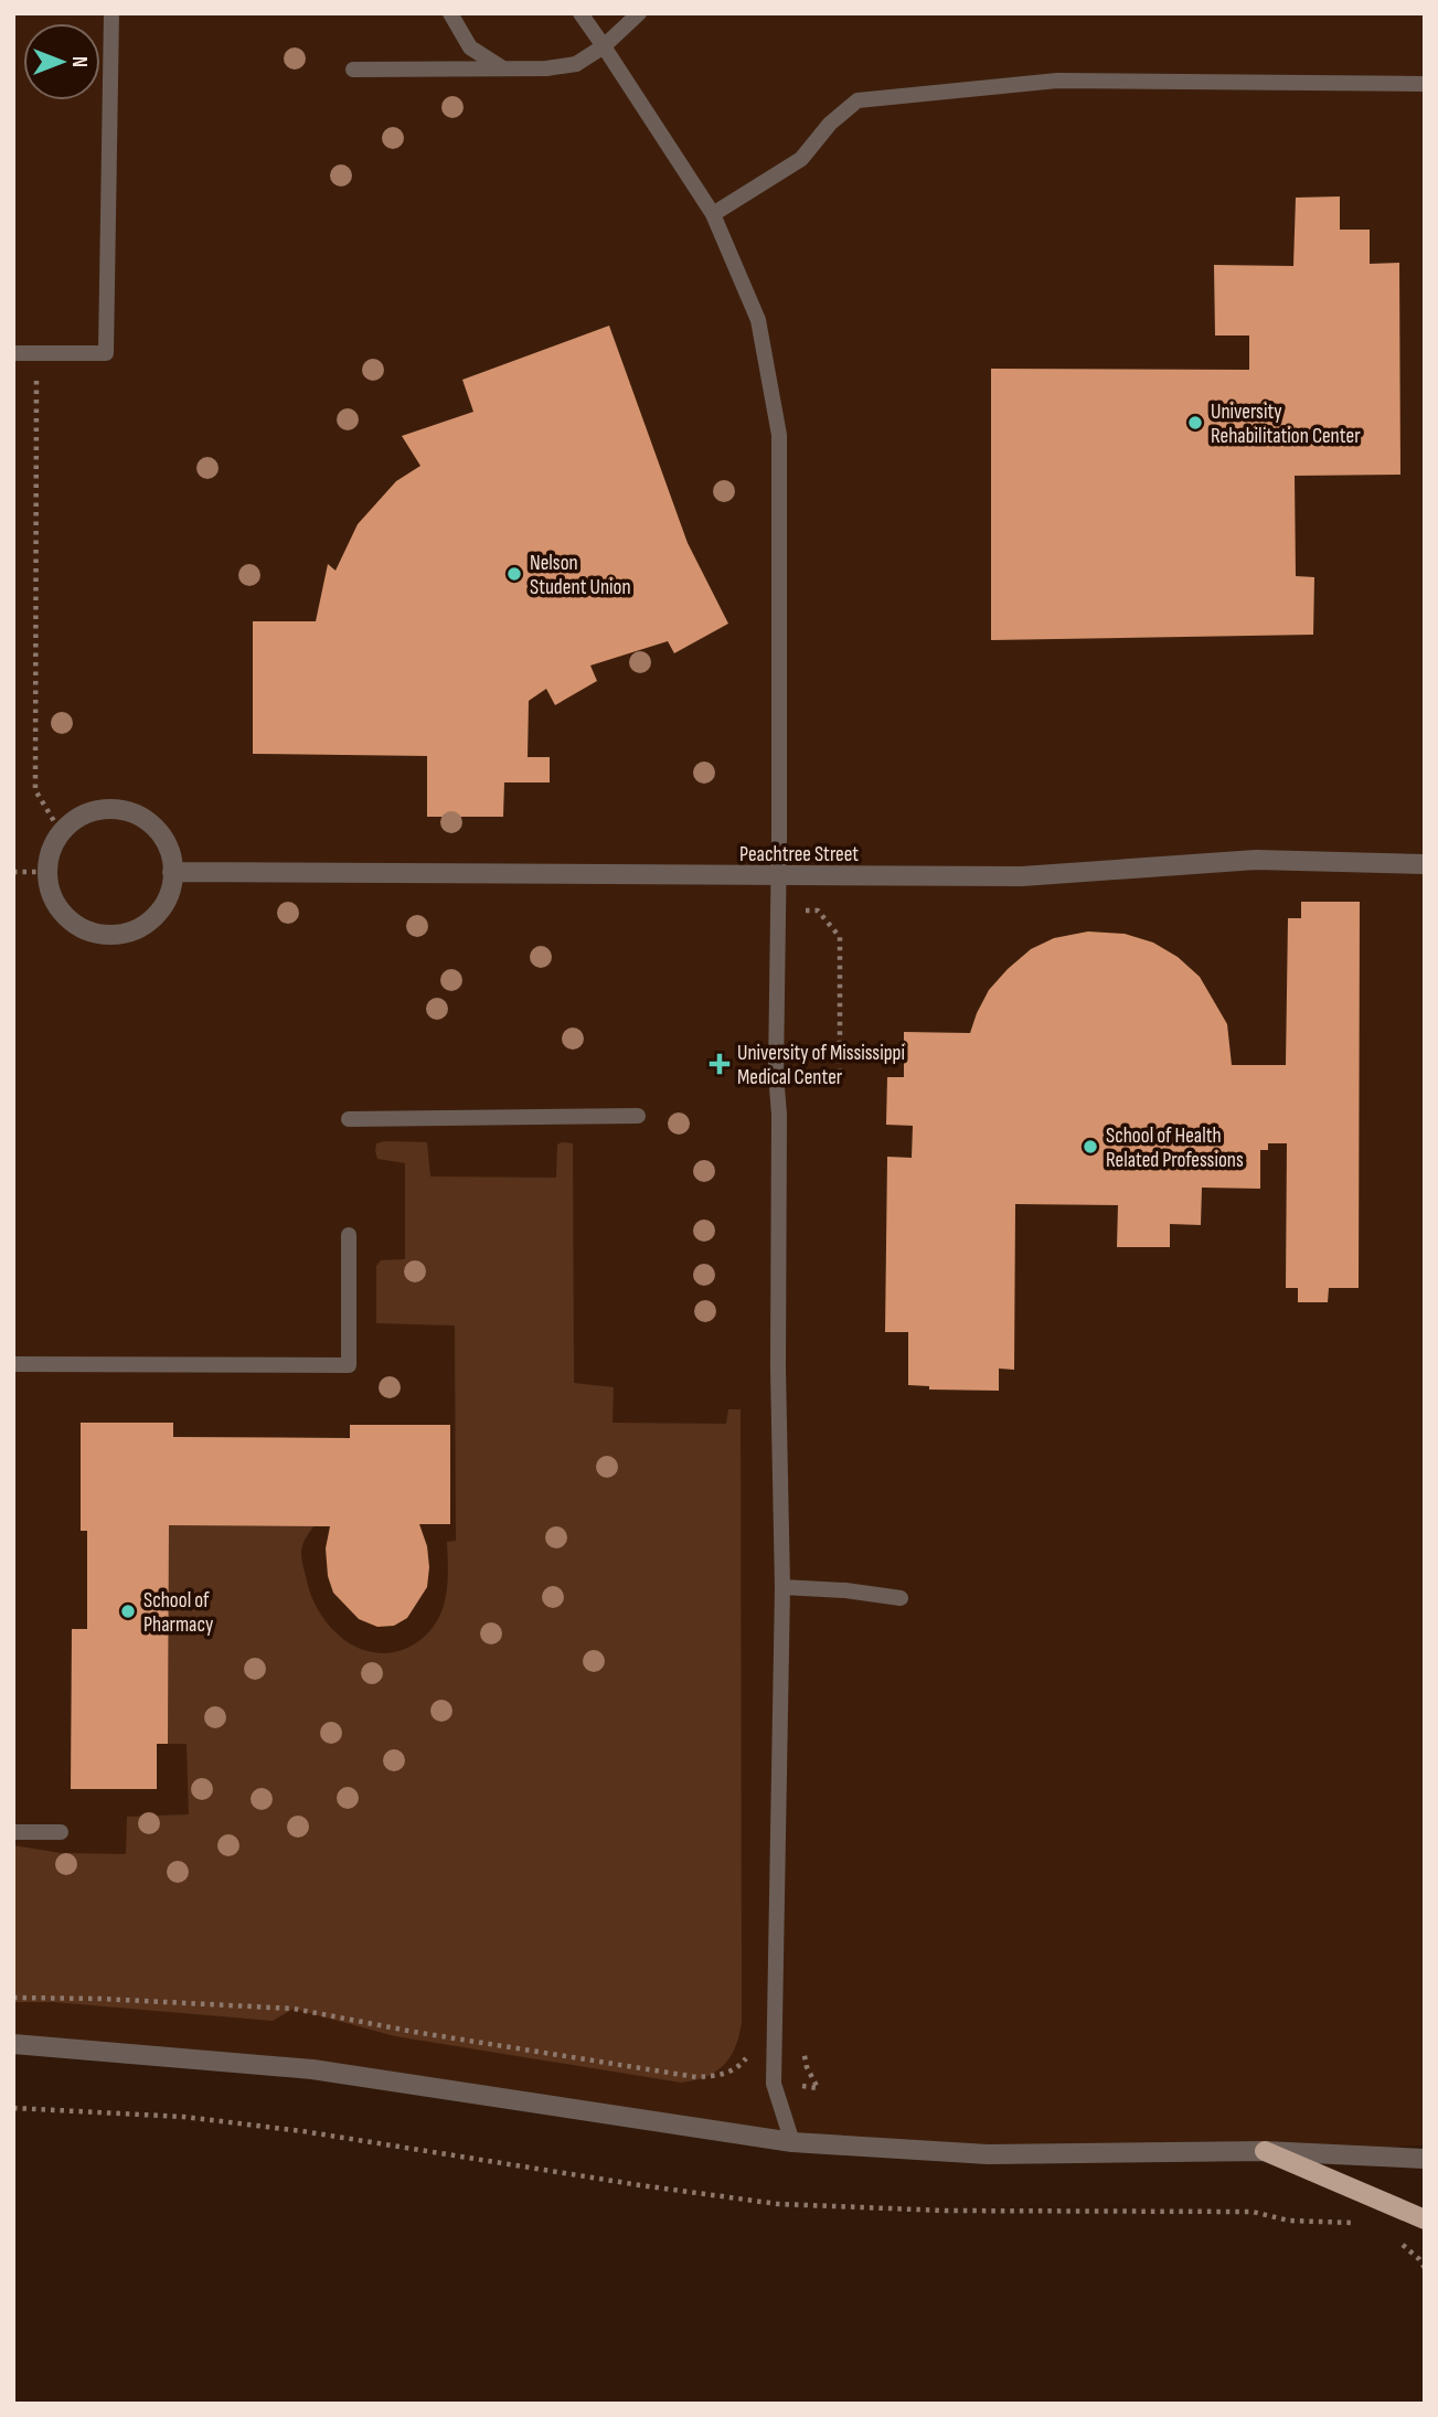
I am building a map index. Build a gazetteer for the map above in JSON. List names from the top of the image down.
{
  "streets": {
    "street": ["Peachtree Street"]
  },
  "places": {
    "other": [
      "University Rehabilitation Center",
      "Nelson Student Union",
      "School of Health Related Professions",
      "School of Pharmacy"
    ],
    "health": ["University of Mississippi Medical Center"]
  },
  "north": "right"
}
